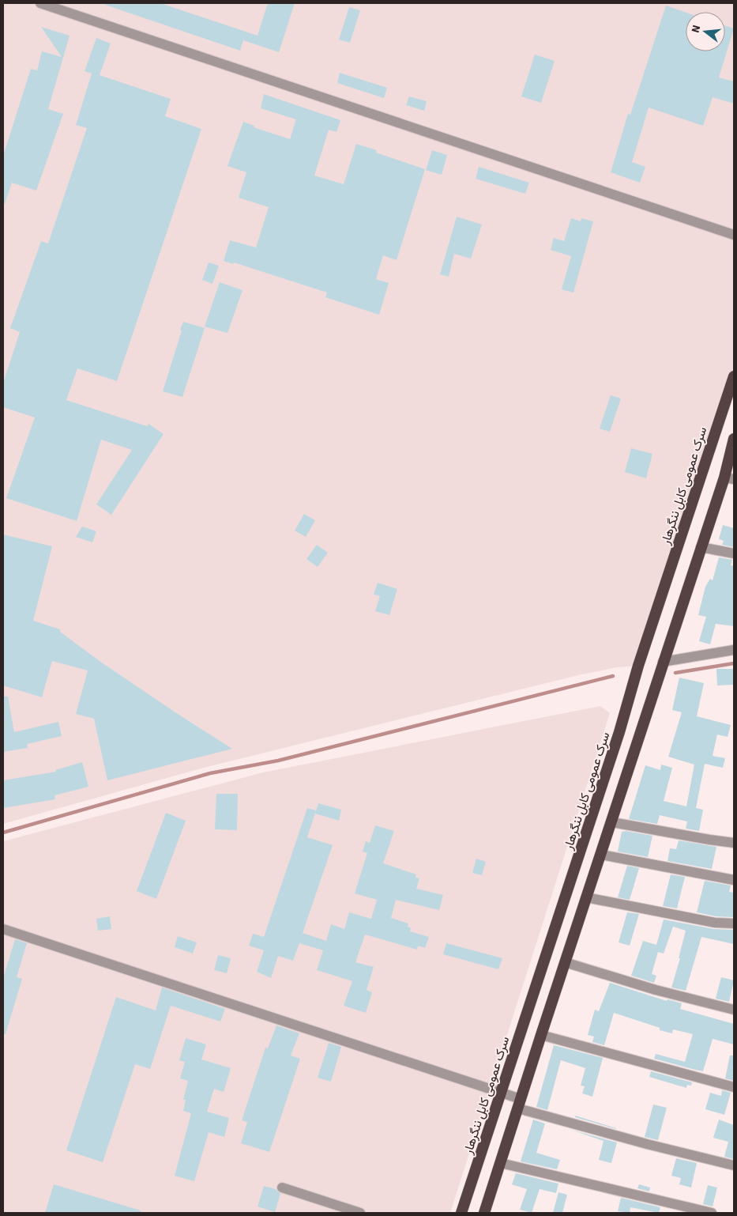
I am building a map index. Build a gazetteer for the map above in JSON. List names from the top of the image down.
{
  "streets": {
    "highway": ["سرک عمومی کابل ننگرهار"]
  },
  "north": "left"
}
